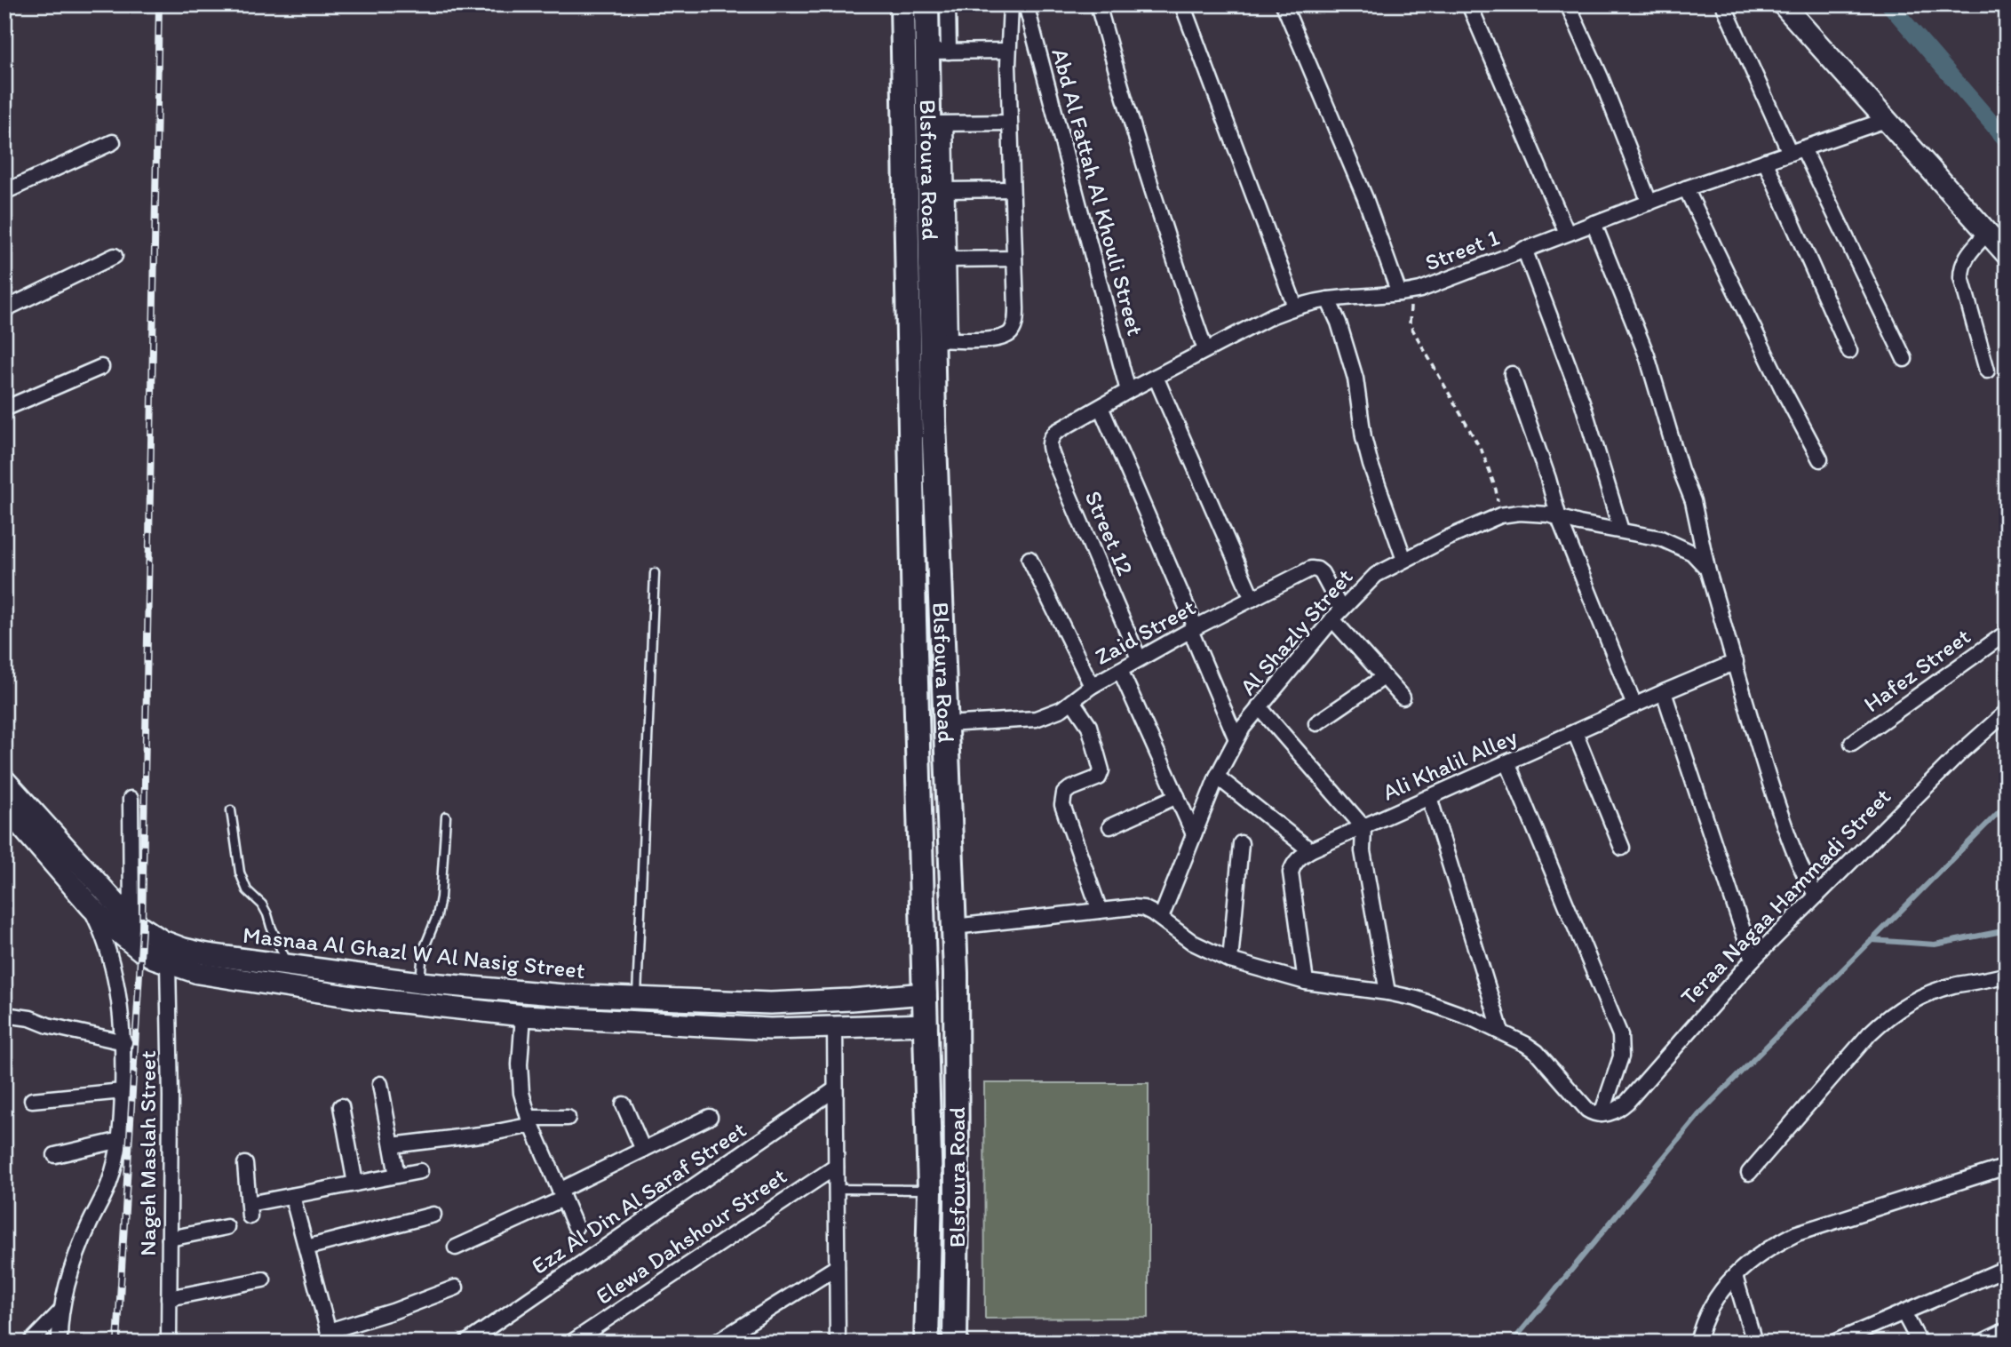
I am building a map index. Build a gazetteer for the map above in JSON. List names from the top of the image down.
{
  "streets": {
    "main road": ["Blsfoura Road", "Masnaa Al Ghazl W Al Nasig Street"],
    "street": [
      "Abd Al Fattah Al Khouli Street",
      "Street 1",
      "Street 12",
      "Zaid Street",
      "Al Shazly Street",
      "Hafez Street",
      "Ali Khalil Alley",
      "Teraa Nagaa Hammadi Street",
      "Nageh Maslah Street",
      "Ezz Al Din Al Saraf Street",
      "Elewa Dahshour Street"
    ]
  },
  "crossings": [
    ["Blsfoura Road", "Zaid Street"],
    ["Blsfoura Road", "Masnaa Al Ghazl W Al Nasig Street"],
    ["Abd Al Fattah Al Khouli Street", "Street 1"],
    ["Street 1", "Street 12"],
    ["Street 12", "Zaid Street"],
    ["Zaid Street", "Al Shazly Street"],
    ["Masnaa Al Ghazl W Al Nasig Street", "Nageh Maslah Street"]
  ]
}
